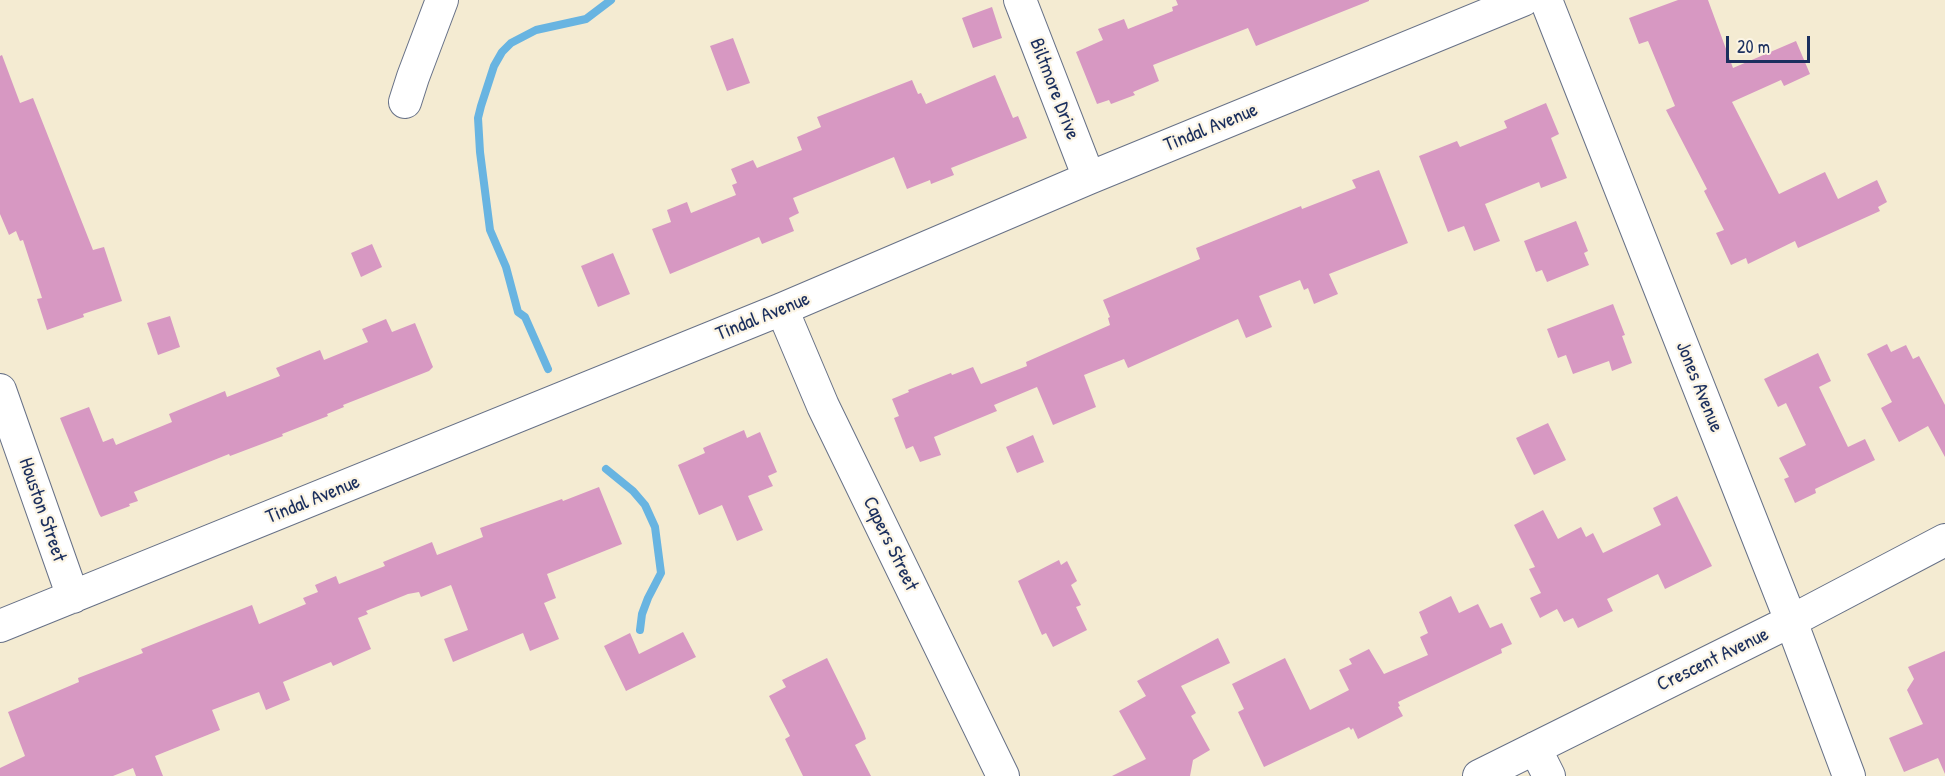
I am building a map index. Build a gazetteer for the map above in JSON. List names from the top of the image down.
{
  "streets": {
    "street": [
      "Biltmore Drive",
      "Tindal Avenue",
      "Jones Avenue",
      "Houston Street",
      "Capers Street",
      "Crescent Avenue"
    ]
  },
  "crossings": [
    ["Biltmore Drive", "Tindal Avenue"],
    ["Tindal Avenue", "Houston Street"],
    ["Tindal Avenue", "Capers Street"],
    ["Jones Avenue", "Crescent Avenue"]
  ],
  "scale_bar": "20 m"
}
